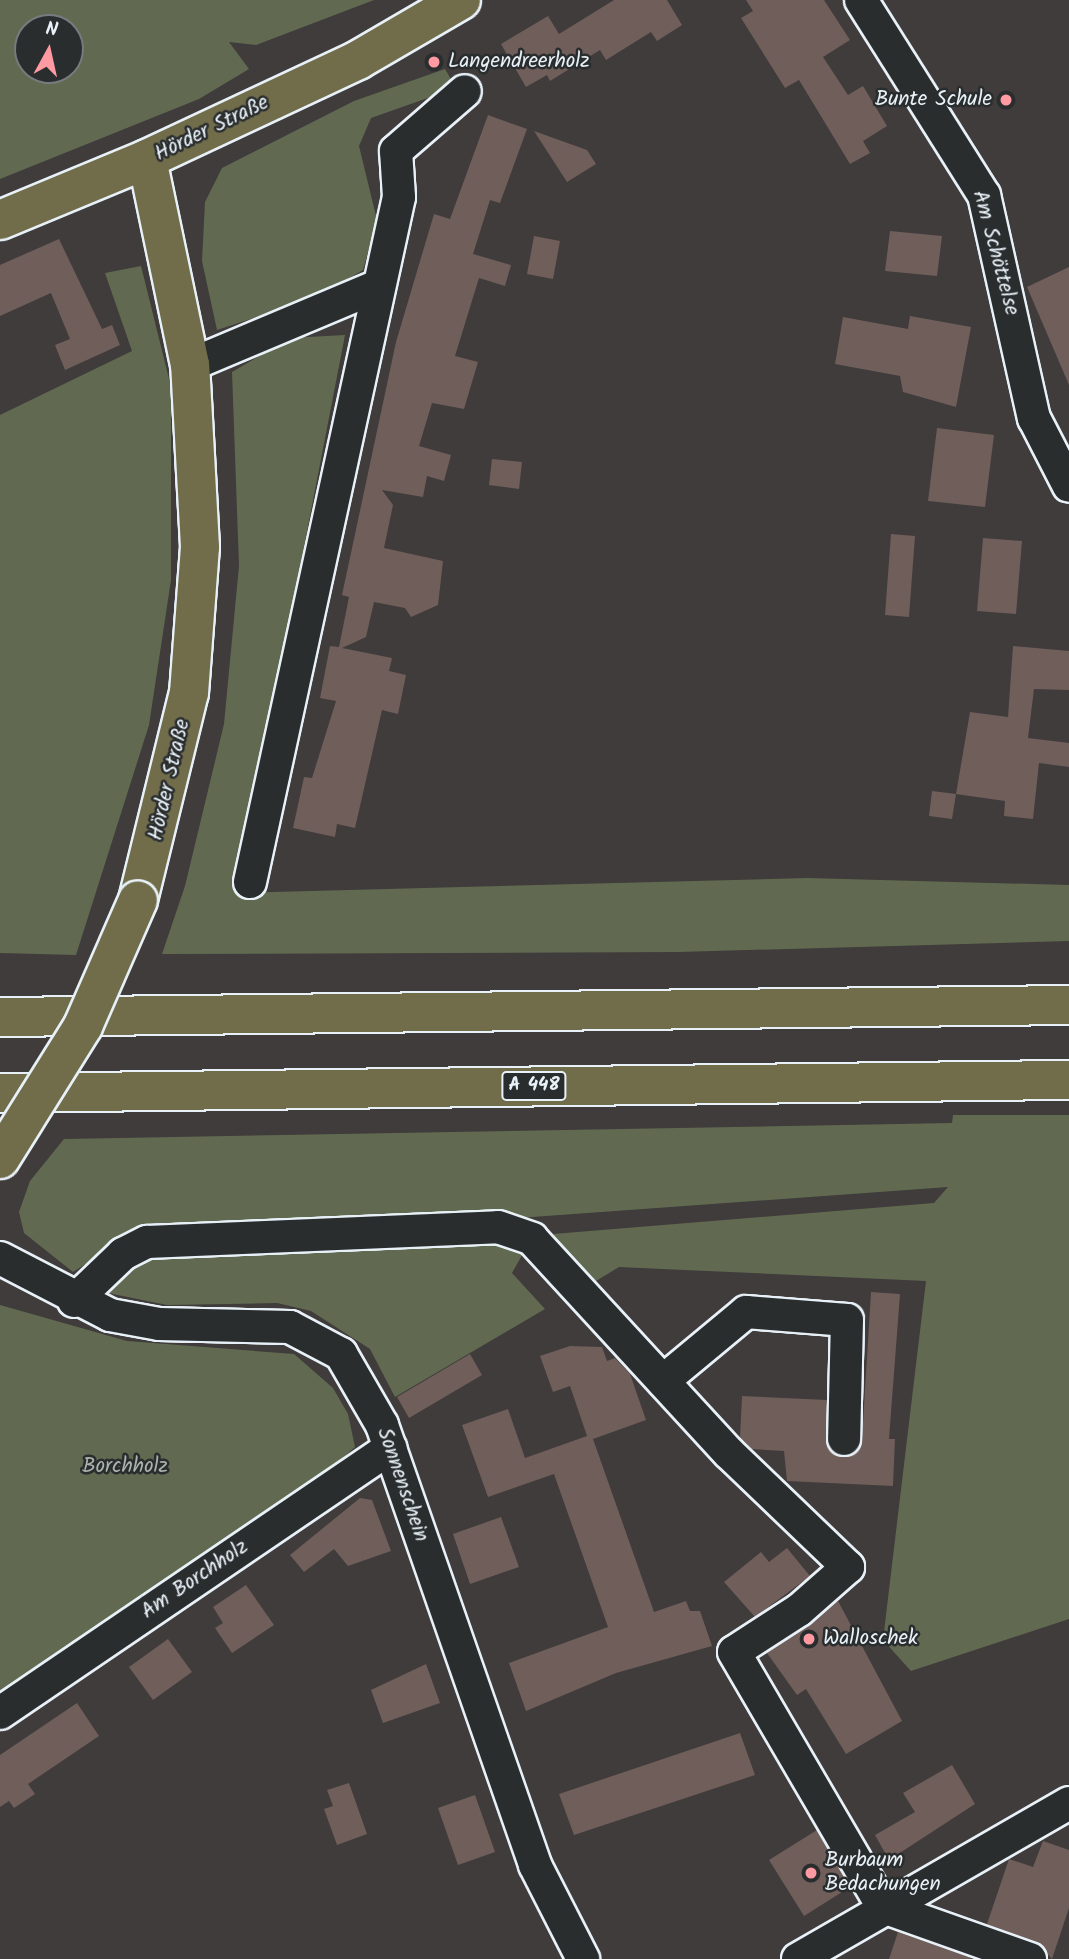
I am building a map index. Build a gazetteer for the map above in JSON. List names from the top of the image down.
{
  "streets": {
    "main road": ["Hörder Straße", "A 448"],
    "street": ["Am Schöttelse", "Sonnenschein", "Am Borchholz"]
  },
  "crossings": [
    ["Sonnenschein", "Am Borchholz"]
  ],
  "parks": ["Borchholz"],
  "places": [
    "Langendreerholz",
    "Bunte Schule",
    "Walloschek",
    "Burbaum Bedachungen"
  ],
  "north": "top"
}
